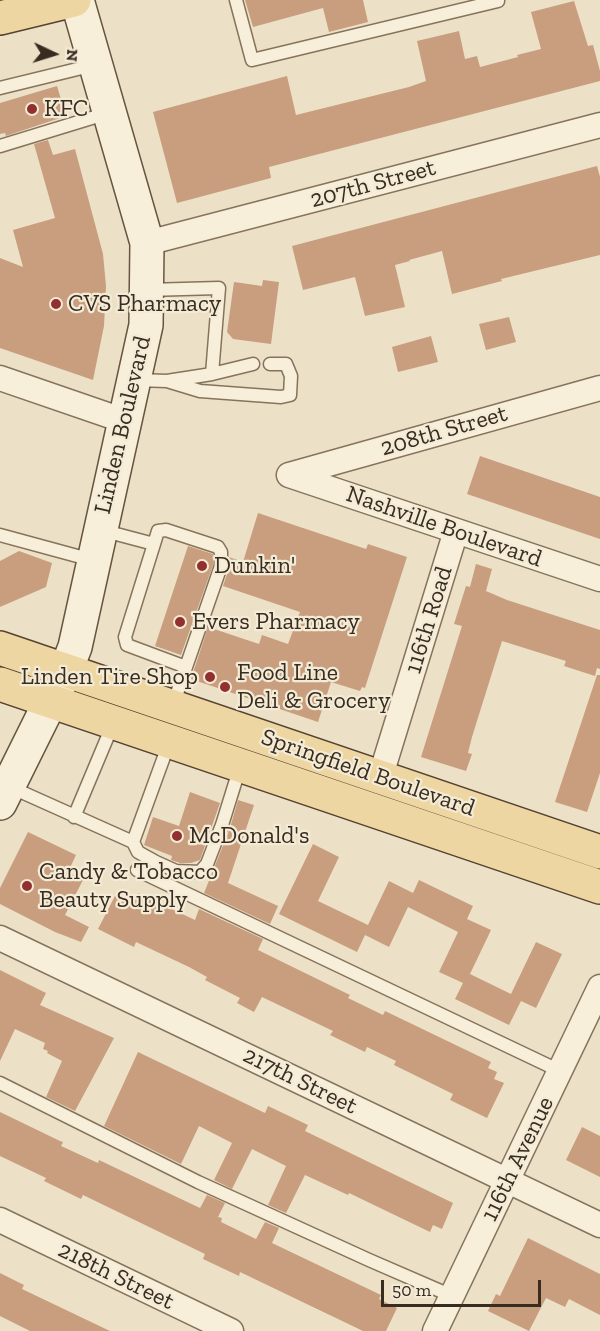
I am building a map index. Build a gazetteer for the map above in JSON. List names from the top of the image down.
{
  "streets": {
    "main road": ["Linden Boulevard", "Springfield Boulevard"],
    "street": [
      "207th Street",
      "208th Street",
      "Nashville Boulevard",
      "116th Road",
      "217th Street",
      "116th Avenue",
      "218th Street"
    ]
  },
  "crossings": [
    ["207th Street", "Linden Boulevard"],
    ["Linden Boulevard", "Springfield Boulevard"],
    ["208th Street", "Nashville Boulevard"],
    ["Nashville Boulevard", "116th Road"],
    ["116th Road", "Springfield Boulevard"],
    ["217th Street", "116th Avenue"]
  ],
  "places": [
    "KFC",
    "CVS Pharmacy",
    "Dunkin'",
    "Evers Pharmacy",
    "Linden Tire Shop",
    "Food Line Deli & Grocery",
    "McDonald's",
    "Candy & Tobacco Beauty Supply"
  ],
  "scale_bar": "50 m",
  "north": "right"
}
